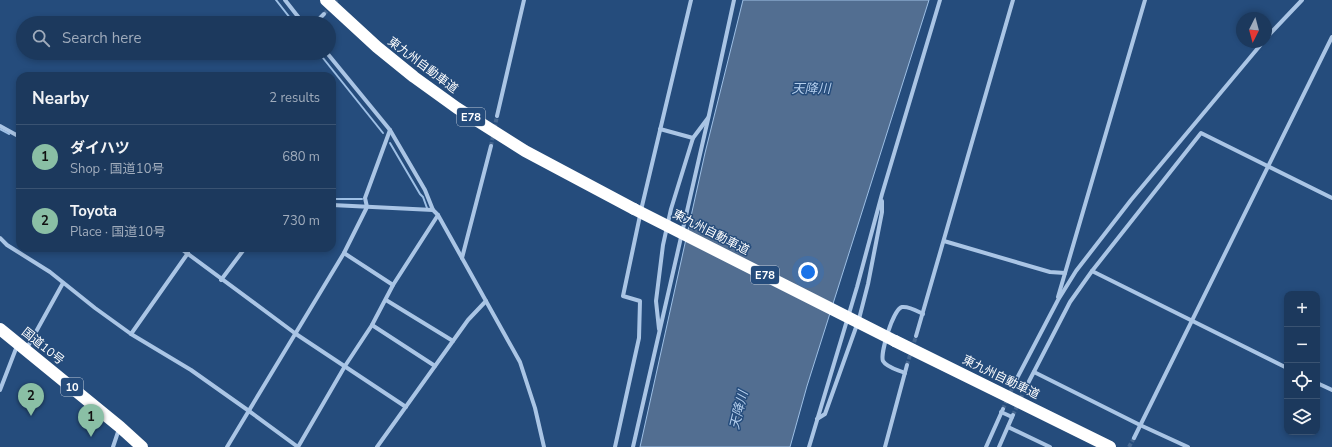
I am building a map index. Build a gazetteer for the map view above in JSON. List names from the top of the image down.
{
  "streets": {
    "highway": [
      "東九州自動車道",
      "E78",
      "国道10号",
      "10"
    ]
  },
  "water": ["天降川"],
  "north": "bottom",
  "page": {
    "search": "Search here",
    "heading": ["Nearby", "2 results"],
    "list": [
      {
        "mark": "1",
        "name": "ダイハツ",
        "note": "Shop · 国道10号",
        "value": "680 m"
      },
      {
        "mark": "2",
        "name": "Toyota",
        "note": "Place · 国道10号",
        "value": "730 m"
      }
    ],
    "map_buttons": ["+", "−"],
    "pins": ["2", "1"]
  }
}
